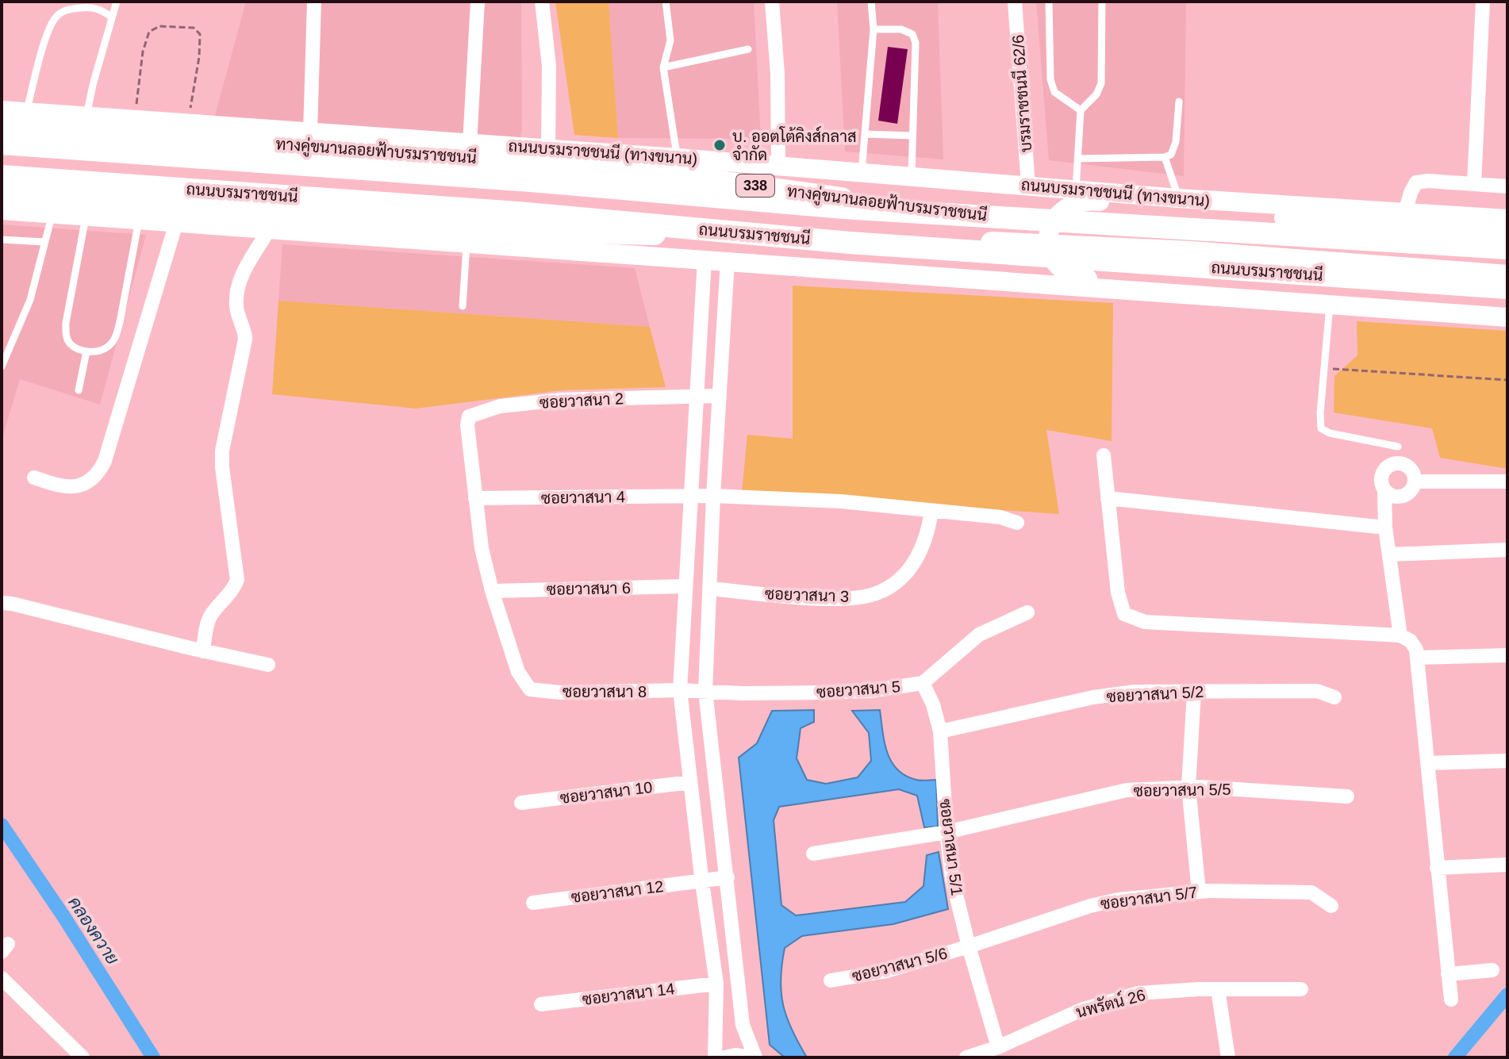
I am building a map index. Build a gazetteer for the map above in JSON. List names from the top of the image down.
{
  "streets": {
    "main road": [
      "ทางคู่ขนานลอยฟ้าบรมราชชนนี",
      "ถนนบรมราชชนนี (ทางขนาน)",
      "338",
      "ถนนบรมราชชนนี"
    ],
    "street": [
      "บรมราชชนนี 62/6",
      "ซอยวาสนา 2",
      "ซอยวาสนา 4",
      "ซอยวาสนา 6",
      "ซอยวาสนา 3",
      "ซอยวาสนา 5",
      "ซอยวาสนา 8",
      "ซอยวาสนา 5/2",
      "ซอยวาสนา 5/5",
      "ซอยวาสนา 10",
      "ซอยวาสนา 5/1",
      "ซอยวาสนา 12",
      "ซอยวาสนา 5/7",
      "ซอยวาสนา 5/6",
      "ซอยวาสนา 14",
      "นพรัตน์ 26"
    ]
  },
  "crossings": [
    ["บรมราชชนนี 62/6", "ถนนบรมราชชนนี (ทางขนาน)"],
    ["ซอยวาสนา 2", "ซอยวาสนา 4"],
    ["ซอยวาสนา 4", "ซอยวาสนา 3"],
    ["ซอยวาสนา 6", "ซอยวาสนา 8"],
    ["ซอยวาสนา 5", "ซอยวาสนา 8"],
    ["ซอยวาสนา 5", "ซอยวาสนา 5/1"],
    ["ซอยวาสนา 5/2", "ซอยวาสนา 5/1"],
    ["ซอยวาสนา 5/5", "ซอยวาสนา 5/1"],
    ["ซอยวาสนา 5/1", "ซอยวาสนา 5/7"],
    ["ซอยวาสนา 5/1", "ซอยวาสนา 5/6"],
    ["ซอยวาสนา 5/1", "นพรัตน์ 26"],
    ["ซอยวาสนา 5/7", "ซอยวาสนา 5/6"]
  ],
  "water": ["คลองควาย"],
  "places": ["บ. ออตโต้คิงส์กลาส จำกัด"]
}
